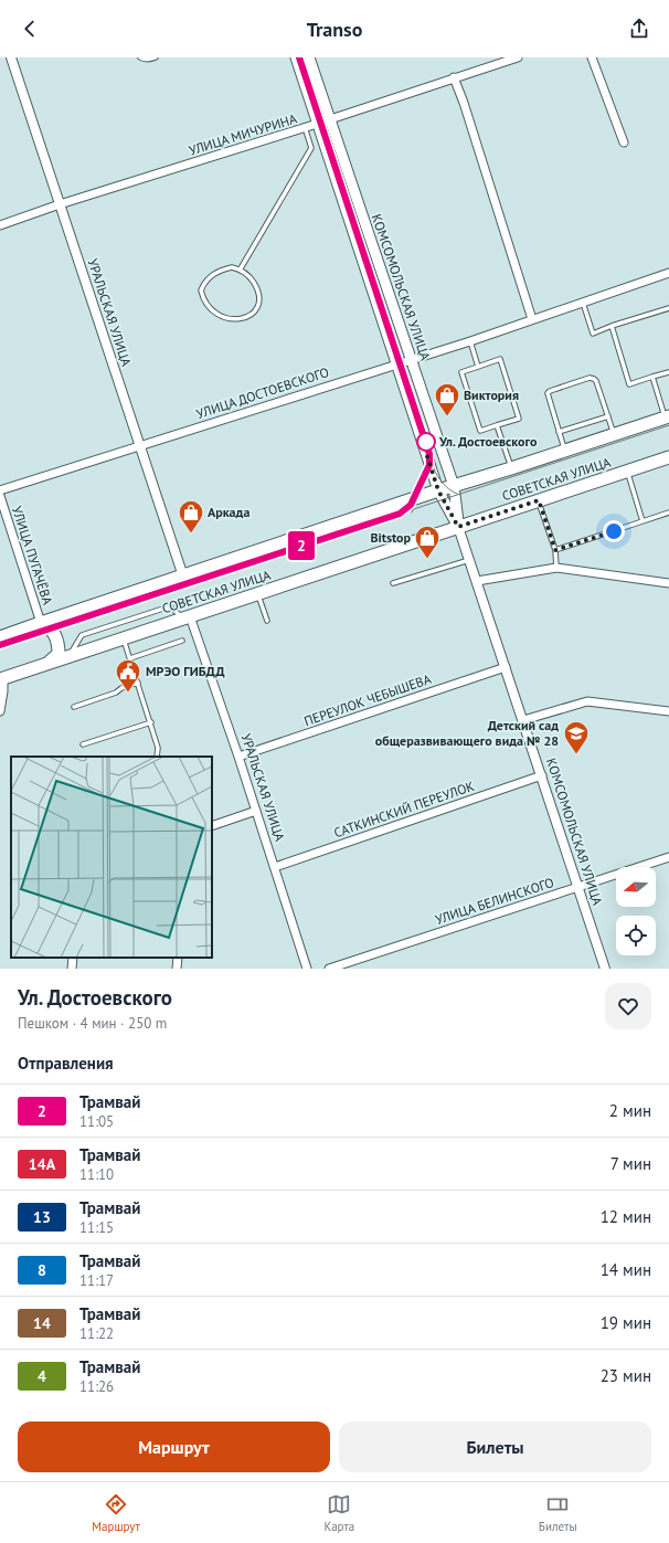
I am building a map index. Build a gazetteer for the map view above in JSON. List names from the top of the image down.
{
  "streets": {
    "main road": ["КОМСОМОЛЬСКАЯ УЛИЦА", "СОВЕТСКАЯ УЛИЦА"],
    "street": [
      "УЛИЦА МИЧУРИНА",
      "УРАЛЬСКАЯ УЛИЦА",
      "УЛИЦА ДОСТОЕВСКОГО",
      "УЛИЦА ПУГАЧЁВА",
      "ПЕРЕУЛОК ЧЕБЫШЕВА",
      "САТКИНСКИЙ ПЕРЕУЛОК",
      "УЛИЦА БЕЛИНСКОГО"
    ]
  },
  "crossings": [
    ["УЛИЦА МИЧУРИНА", "КОМСОМОЛЬСКАЯ УЛИЦА"],
    ["УЛИЦА МИЧУРИНА", "УРАЛЬСКАЯ УЛИЦА"],
    ["КОМСОМОЛЬСКАЯ УЛИЦА", "УЛИЦА ДОСТОЕВСКОГО"],
    ["КОМСОМОЛЬСКАЯ УЛИЦА", "СОВЕТСКАЯ УЛИЦА"],
    ["КОМСОМОЛЬСКАЯ УЛИЦА", "ПЕРЕУЛОК ЧЕБЫШЕВА"],
    ["КОМСОМОЛЬСКАЯ УЛИЦА", "САТКИНСКИЙ ПЕРЕУЛОК"],
    ["КОМСОМОЛЬСКАЯ УЛИЦА", "УЛИЦА БЕЛИНСКОГО"],
    ["УРАЛЬСКАЯ УЛИЦА", "УЛИЦА ДОСТОЕВСКОГО"],
    ["УРАЛЬСКАЯ УЛИЦА", "СОВЕТСКАЯ УЛИЦА"],
    ["УРАЛЬСКАЯ УЛИЦА", "ПЕРЕУЛОК ЧЕБЫШЕВА"],
    ["УРАЛЬСКАЯ УЛИЦА", "САТКИНСКИЙ ПЕРЕУЛОК"],
    ["СОВЕТСКАЯ УЛИЦА", "УЛИЦА ПУГАЧЁВА"]
  ],
  "places": {
    "shop": ["Виктория", "Аркада", "Bitstop"],
    "other": ["Ул. Достоевского"],
    "public building": ["МРЭО ГИБДД"],
    "school or university": ["Детский сад общеразвивающего вида № 28"]
  },
  "lines": ["tram line 2"],
  "north": "left",
  "page": {
    "header": "Transo",
    "on_map": "2",
    "heading": [
      ["Ул. Достоевского", "Пешком · 4 мин · 250 m"],
      "Отправления"
    ],
    "list": [
      {
        "mark": "2",
        "name": "Трамвай",
        "note": "11:05",
        "value": "2 мин"
      },
      {
        "mark": "14А",
        "name": "Трамвай",
        "note": "11:10",
        "value": "7 мин"
      },
      {
        "mark": "13",
        "name": "Трамвай",
        "note": "11:15",
        "value": "12 мин"
      },
      {
        "mark": "8",
        "name": "Трамвай",
        "note": "11:17",
        "value": "14 мин"
      },
      {
        "mark": "14",
        "name": "Трамвай",
        "note": "11:22",
        "value": "19 мин"
      },
      {
        "mark": "4",
        "name": "Трамвай",
        "note": "11:26",
        "value": "23 мин"
      }
    ],
    "buttons": ["Маршрут", "Билеты"],
    "tabs": ["Маршрут", "Карта", "Билеты"]
  }
}
